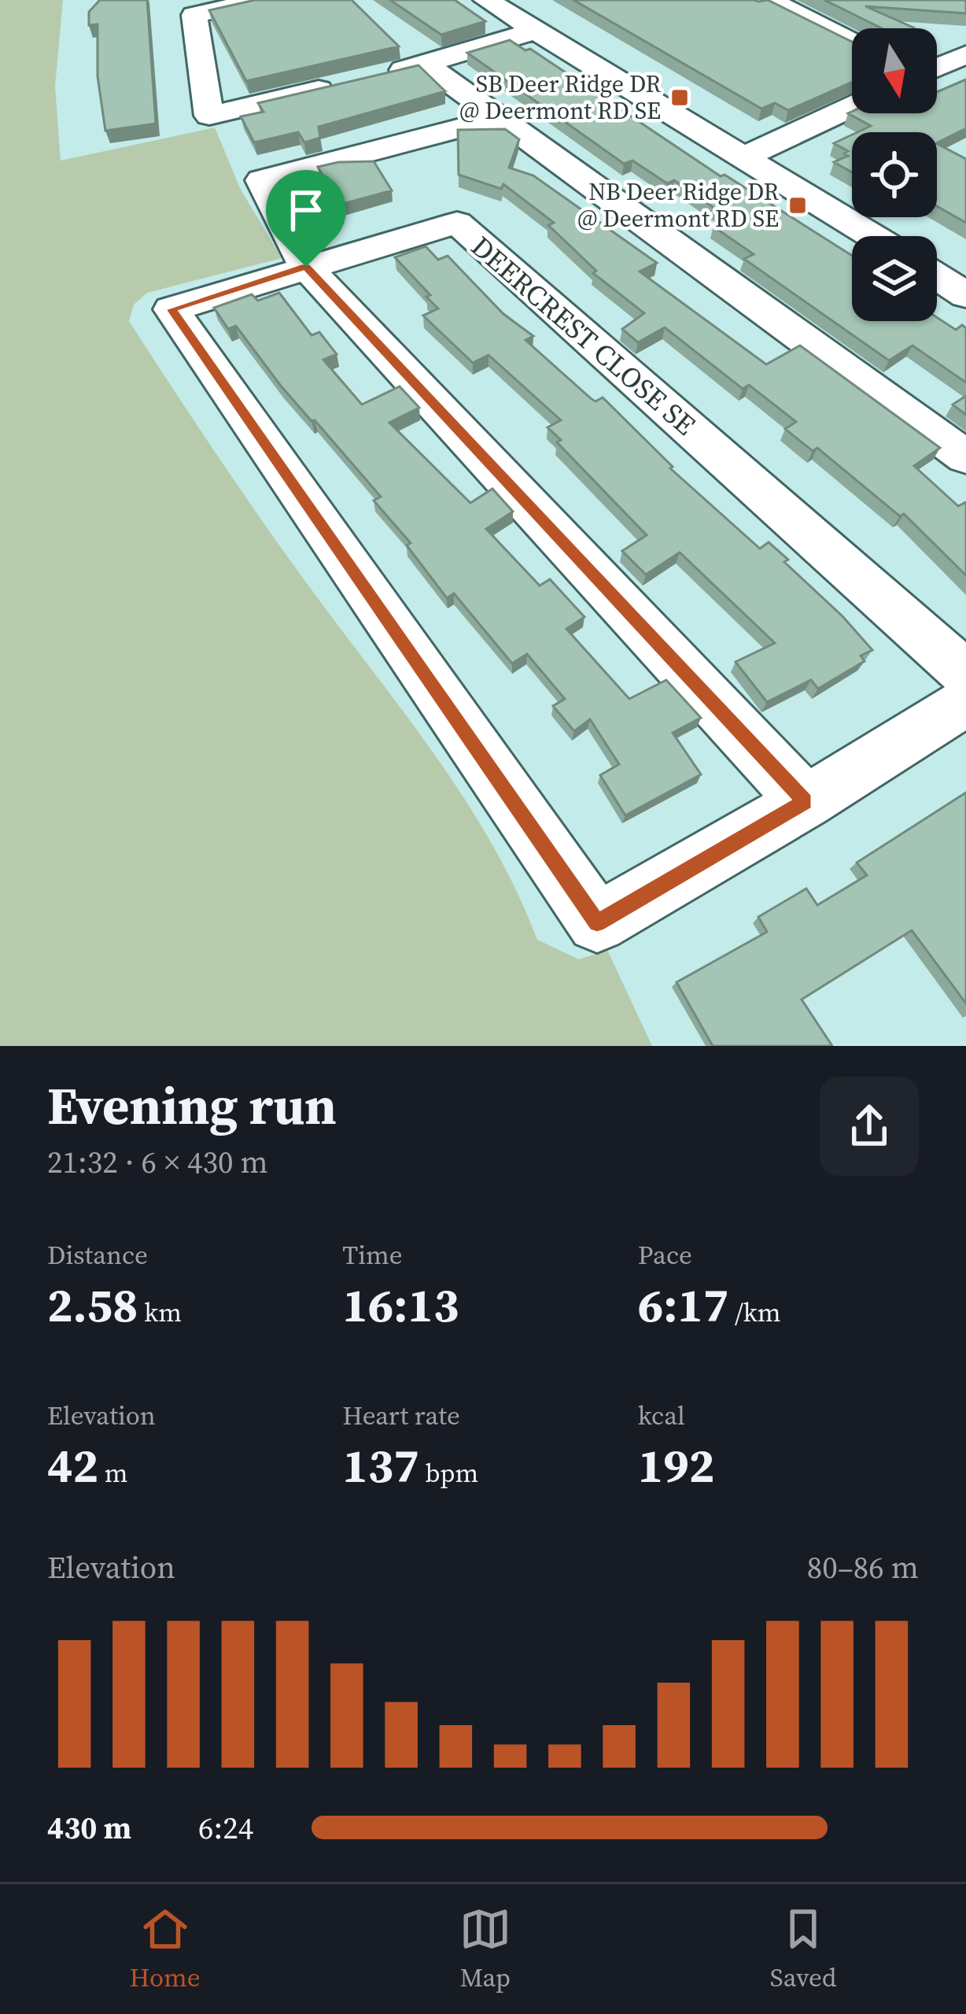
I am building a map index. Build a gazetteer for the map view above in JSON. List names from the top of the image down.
{
  "streets": {
    "street": ["DEERCREST CLOSE SE"]
  },
  "places": {
    "transit": ["SB Deer Ridge DR @ Deermont RD SE", "NB Deer Ridge DR @ Deermont RD SE"]
  },
  "north": "bottom",
  "page": {
    "heading": ["Evening run", "21:32 · 6 × 430 m"],
    "stats": [
      ["Distance", "2.58 km"],
      ["Time", "16:13"],
      ["Pace", "6:17 /km"],
      ["Elevation", "42 m"],
      ["Heart rate", "137 bpm"],
      ["kcal", "192"]
    ],
    "chart": ["Elevation", "80–86 m"],
    "list": [
      {
        "name": "430 m",
        "note": "6:24"
      }
    ],
    "tabs": ["Home", "Map", "Saved"]
  }
}
